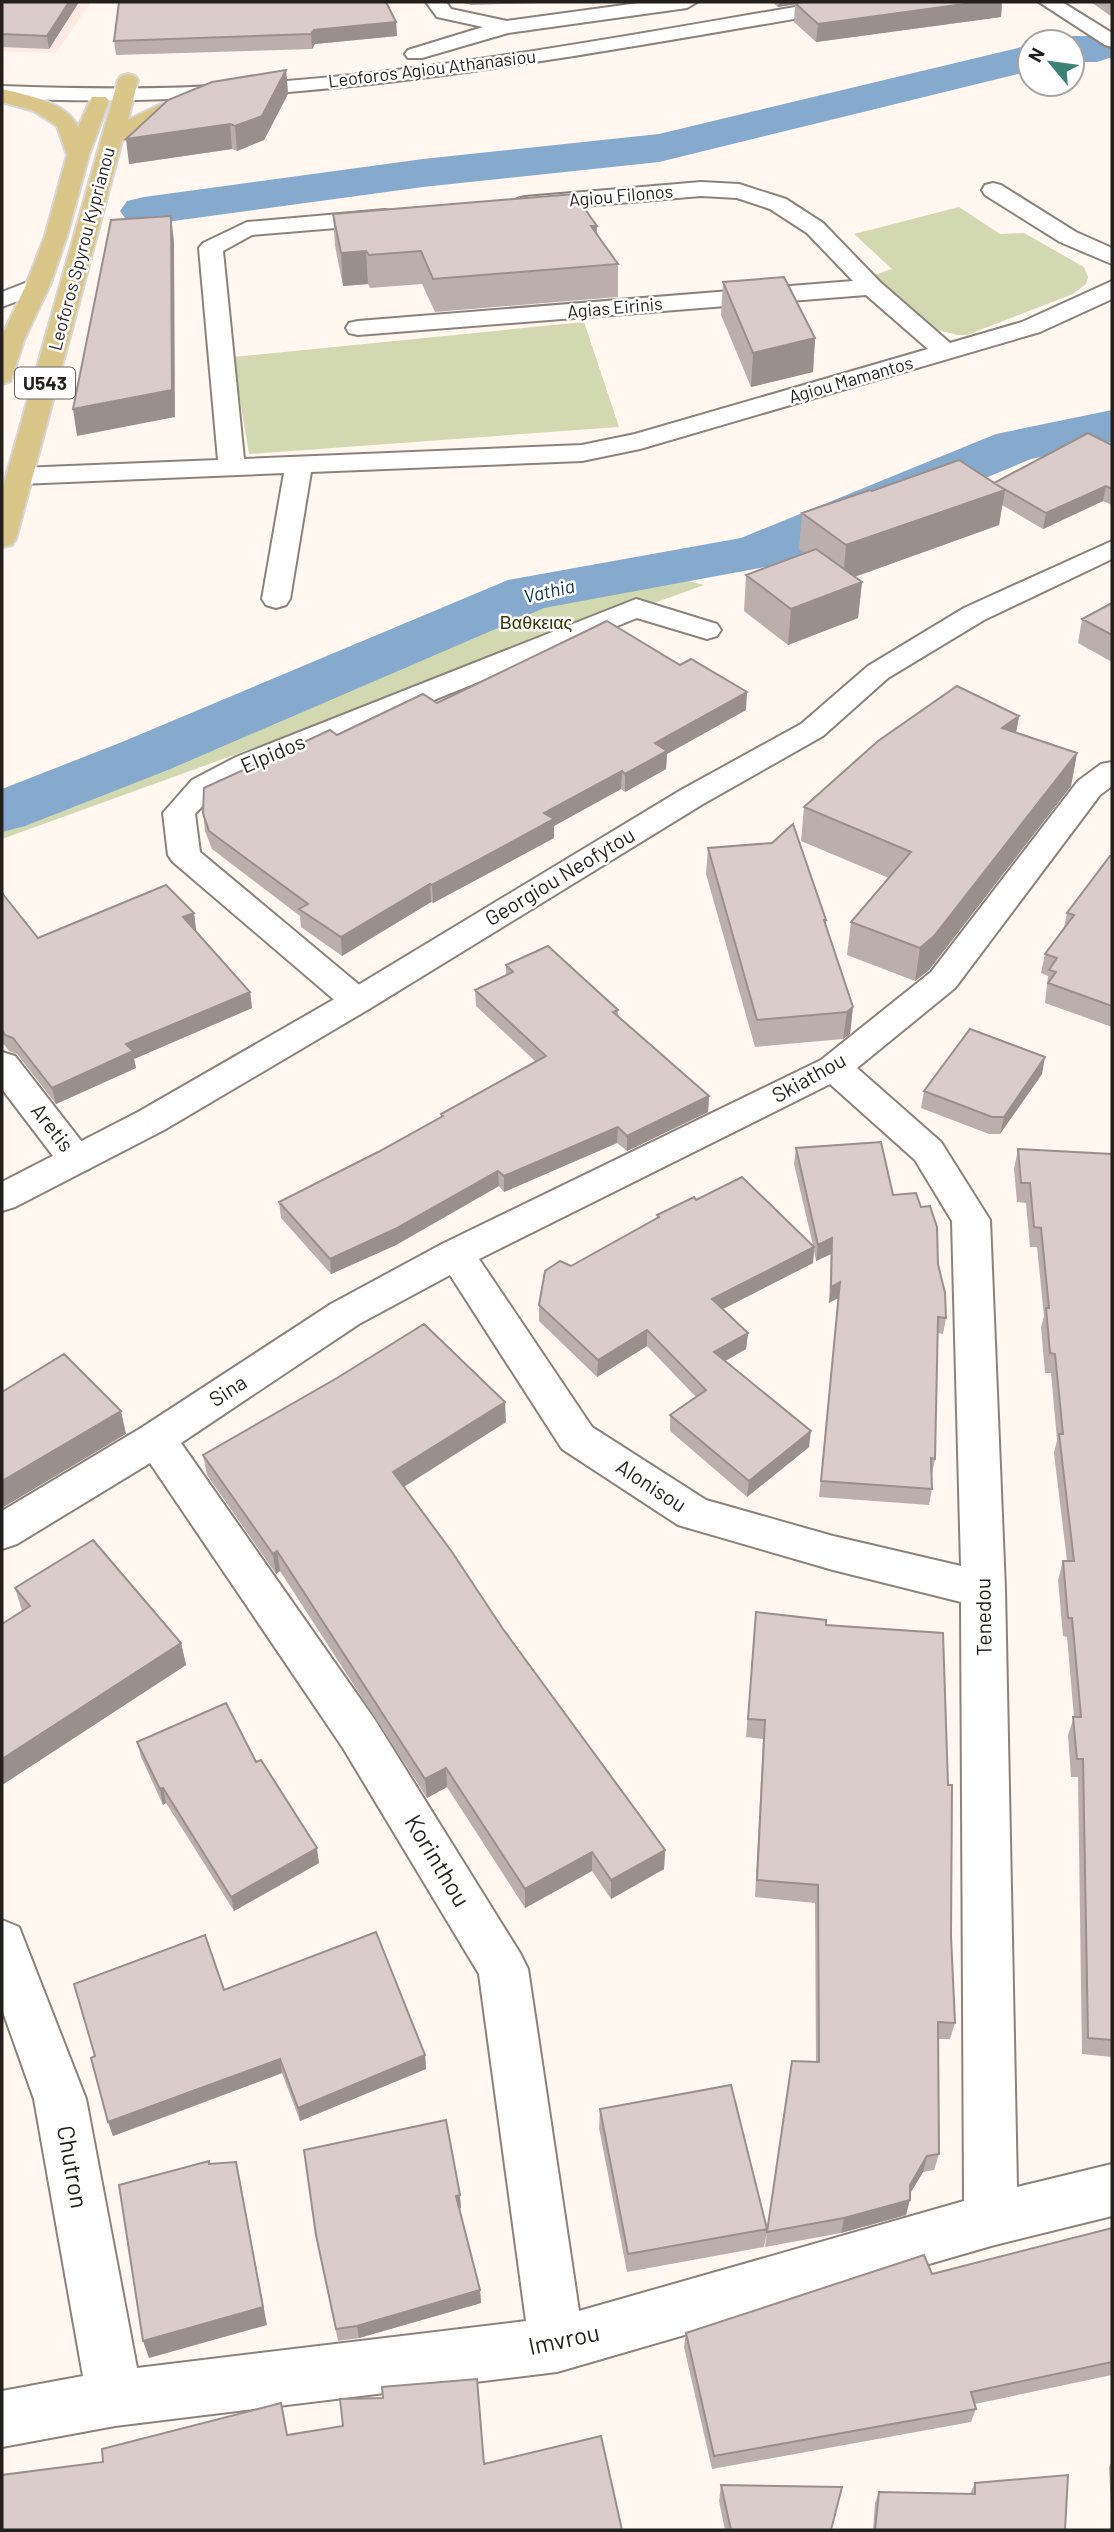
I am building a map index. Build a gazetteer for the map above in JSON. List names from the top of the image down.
{
  "streets": {
    "main road": ["Leoforos Spyrou Kyprianou", "U543"],
    "street": [
      "Leoforos Agiou Athanasiou",
      "Agiou Filonos",
      "Agias Eirinis",
      "Agiou Mamantos",
      "Elpidos",
      "Georgiou Neofytou",
      "Skiathou",
      "Aretis",
      "Sina",
      "Alonisou",
      "Tenedou",
      "Korinthou",
      "Chutron",
      "Imvrou"
    ]
  },
  "crossings": [
    ["Leoforos Agiou Athanasiou", "Leoforos Spyrou Kyprianou"],
    ["Agiou Filonos", "Agias Eirinis"],
    ["Agiou Filonos", "Agiou Mamantos"],
    ["Leoforos Spyrou Kyprianou", "Agiou Mamantos"],
    ["Elpidos", "Georgiou Neofytou"],
    ["Georgiou Neofytou", "Aretis"],
    ["Skiathou", "Sina"],
    ["Skiathou", "Alonisou"],
    ["Skiathou", "Tenedou"],
    ["Sina", "Alonisou"],
    ["Sina", "Korinthou"],
    ["Alonisou", "Tenedou"],
    ["Tenedou", "Imvrou"],
    ["Korinthou", "Imvrou"],
    ["Chutron", "Imvrou"]
  ],
  "water": ["Vathia"],
  "parks": ["Βαθκειας"],
  "north": "top left"
}
